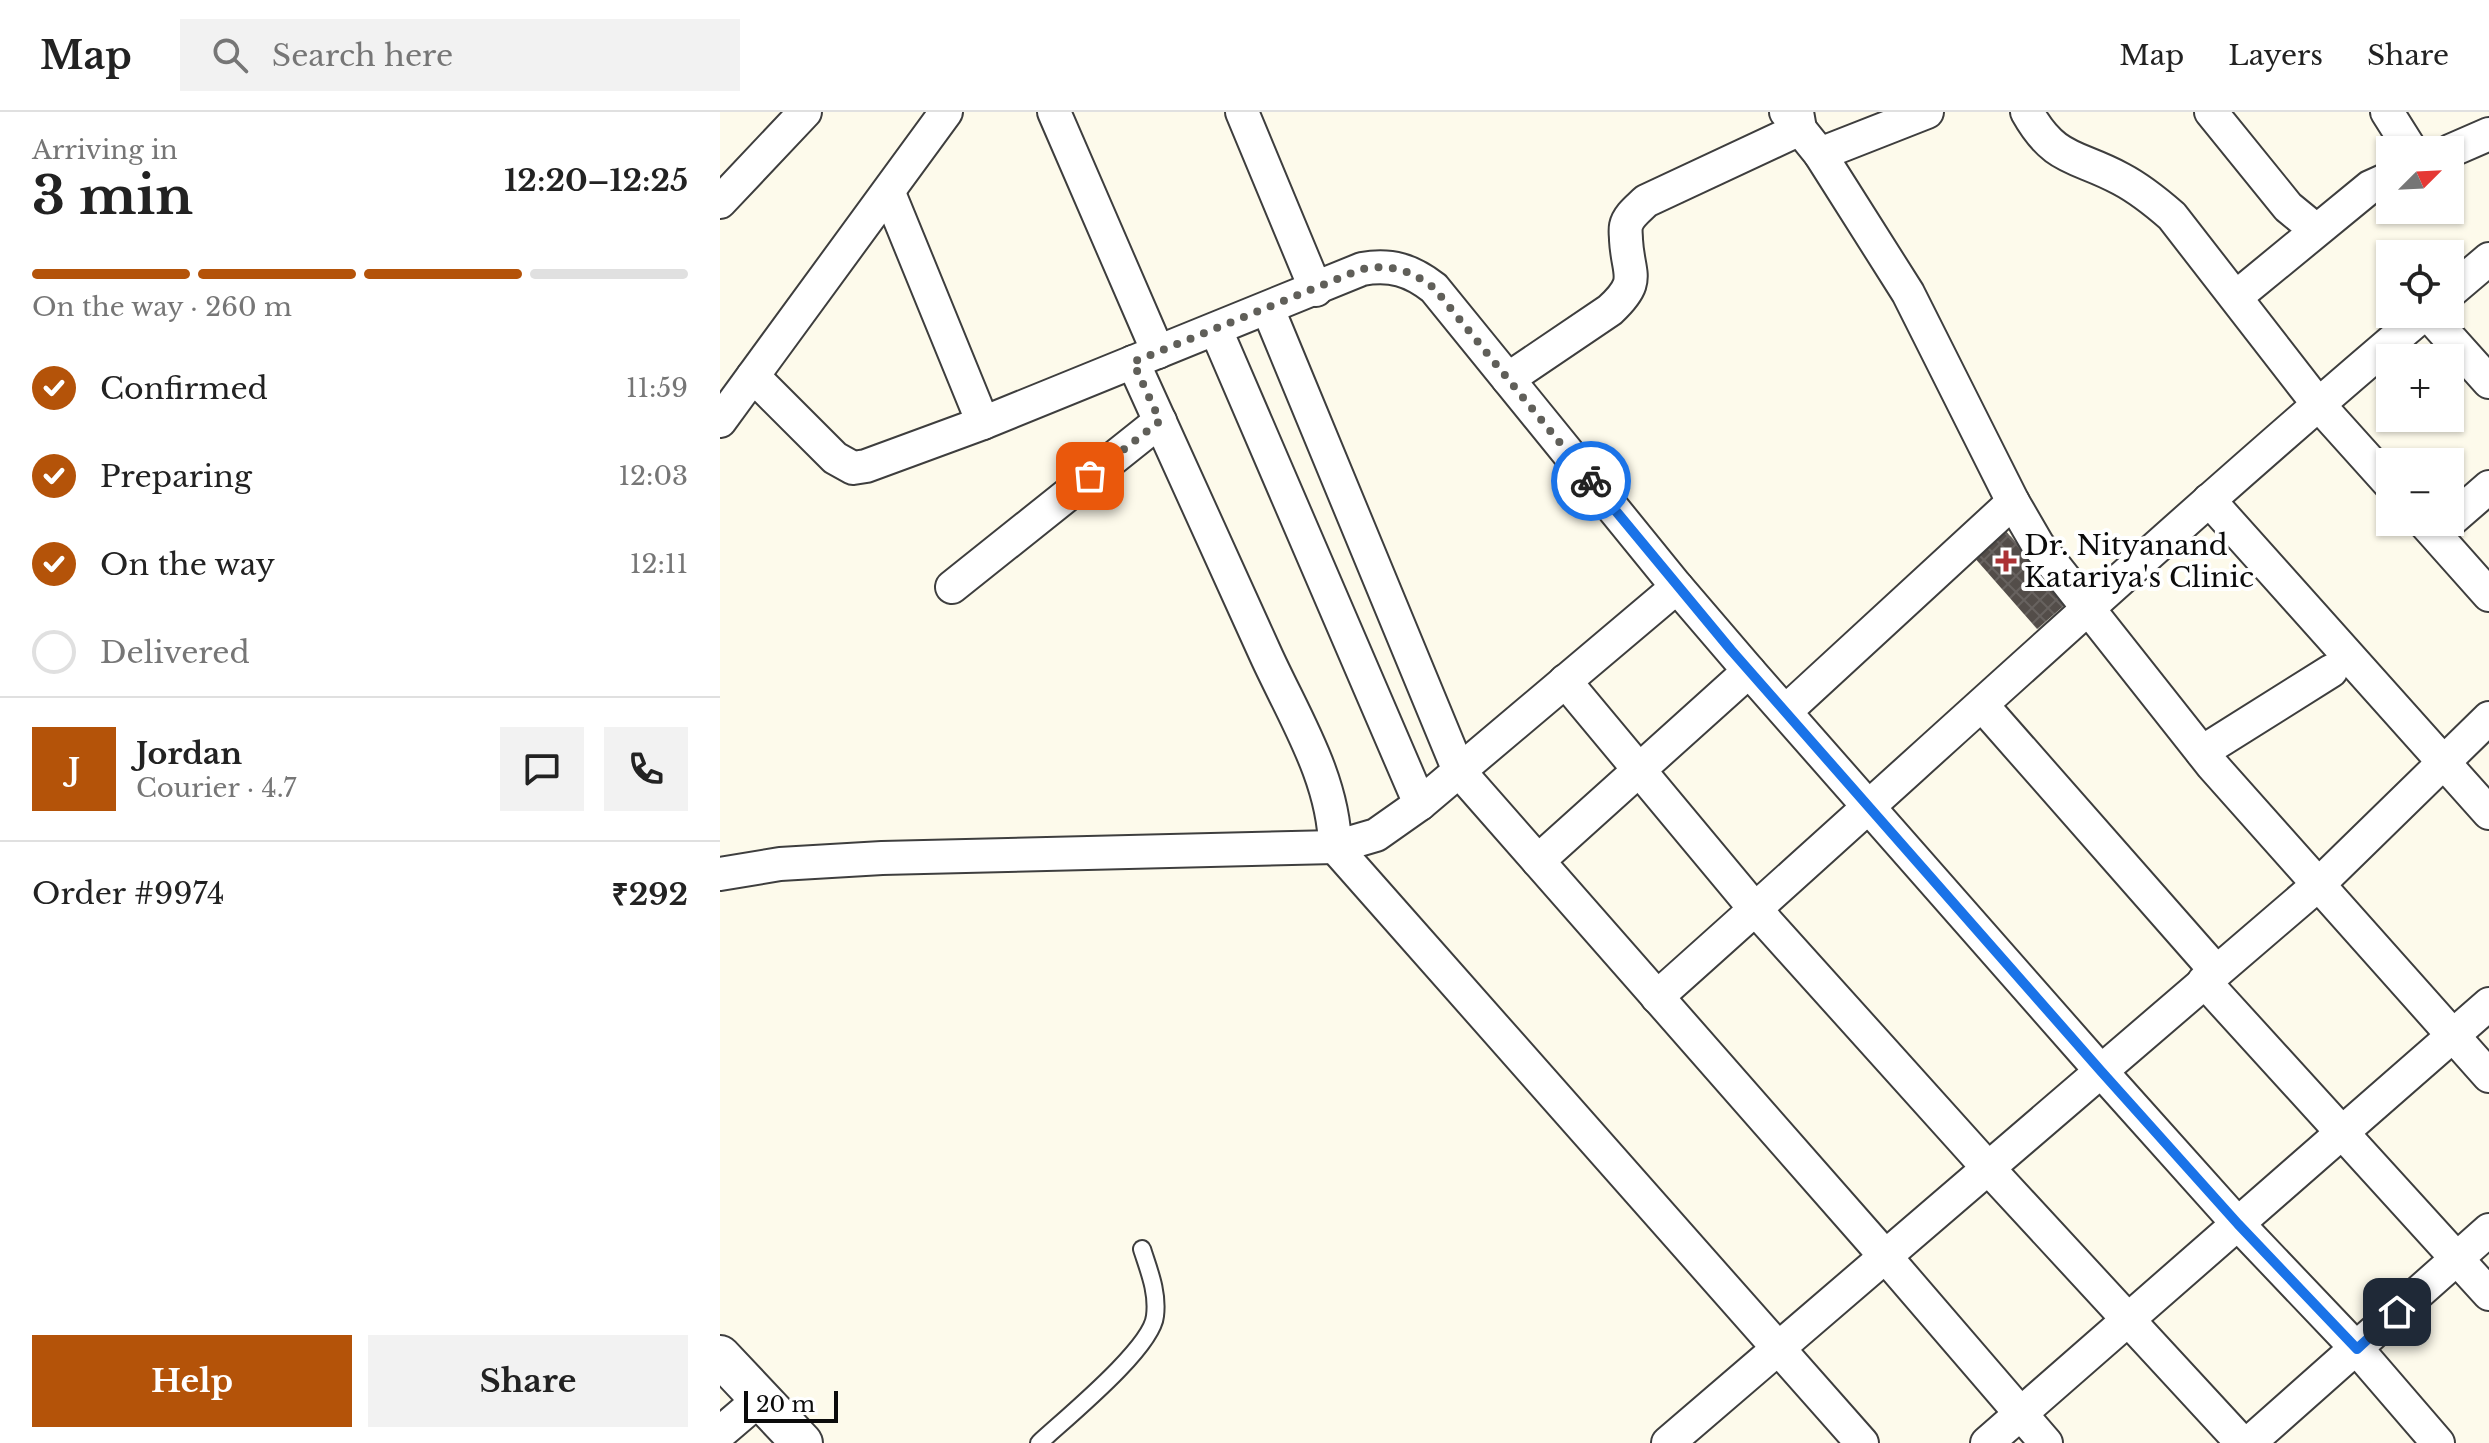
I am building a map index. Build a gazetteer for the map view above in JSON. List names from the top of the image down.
{
  "places": {
    "health": ["Dr. Nityanand Katariya's Clinic"]
  },
  "scale_bar": "20 m",
  "north": "top right",
  "page": {
    "header": "Map",
    "search": "Search here",
    "nav": ["Map", "Layers", "Share"],
    "heading": ["3 min", "Arriving in", "12:20–12:25"],
    "panel": [
      "Jordan",
      "Courier · 4.7",
      "Order #9974",
      "₹292"
    ],
    "map_buttons": ["+", "−"],
    "bar": "On the way · 260 m",
    "list": [
      ["Confirmed", "11:59"],
      ["Preparing", "12:03"],
      ["On the way", "12:11"],
      "Delivered"
    ],
    "round": "J",
    "buttons": ["Help", "Share"],
    "scale": "20 m"
  }
}
